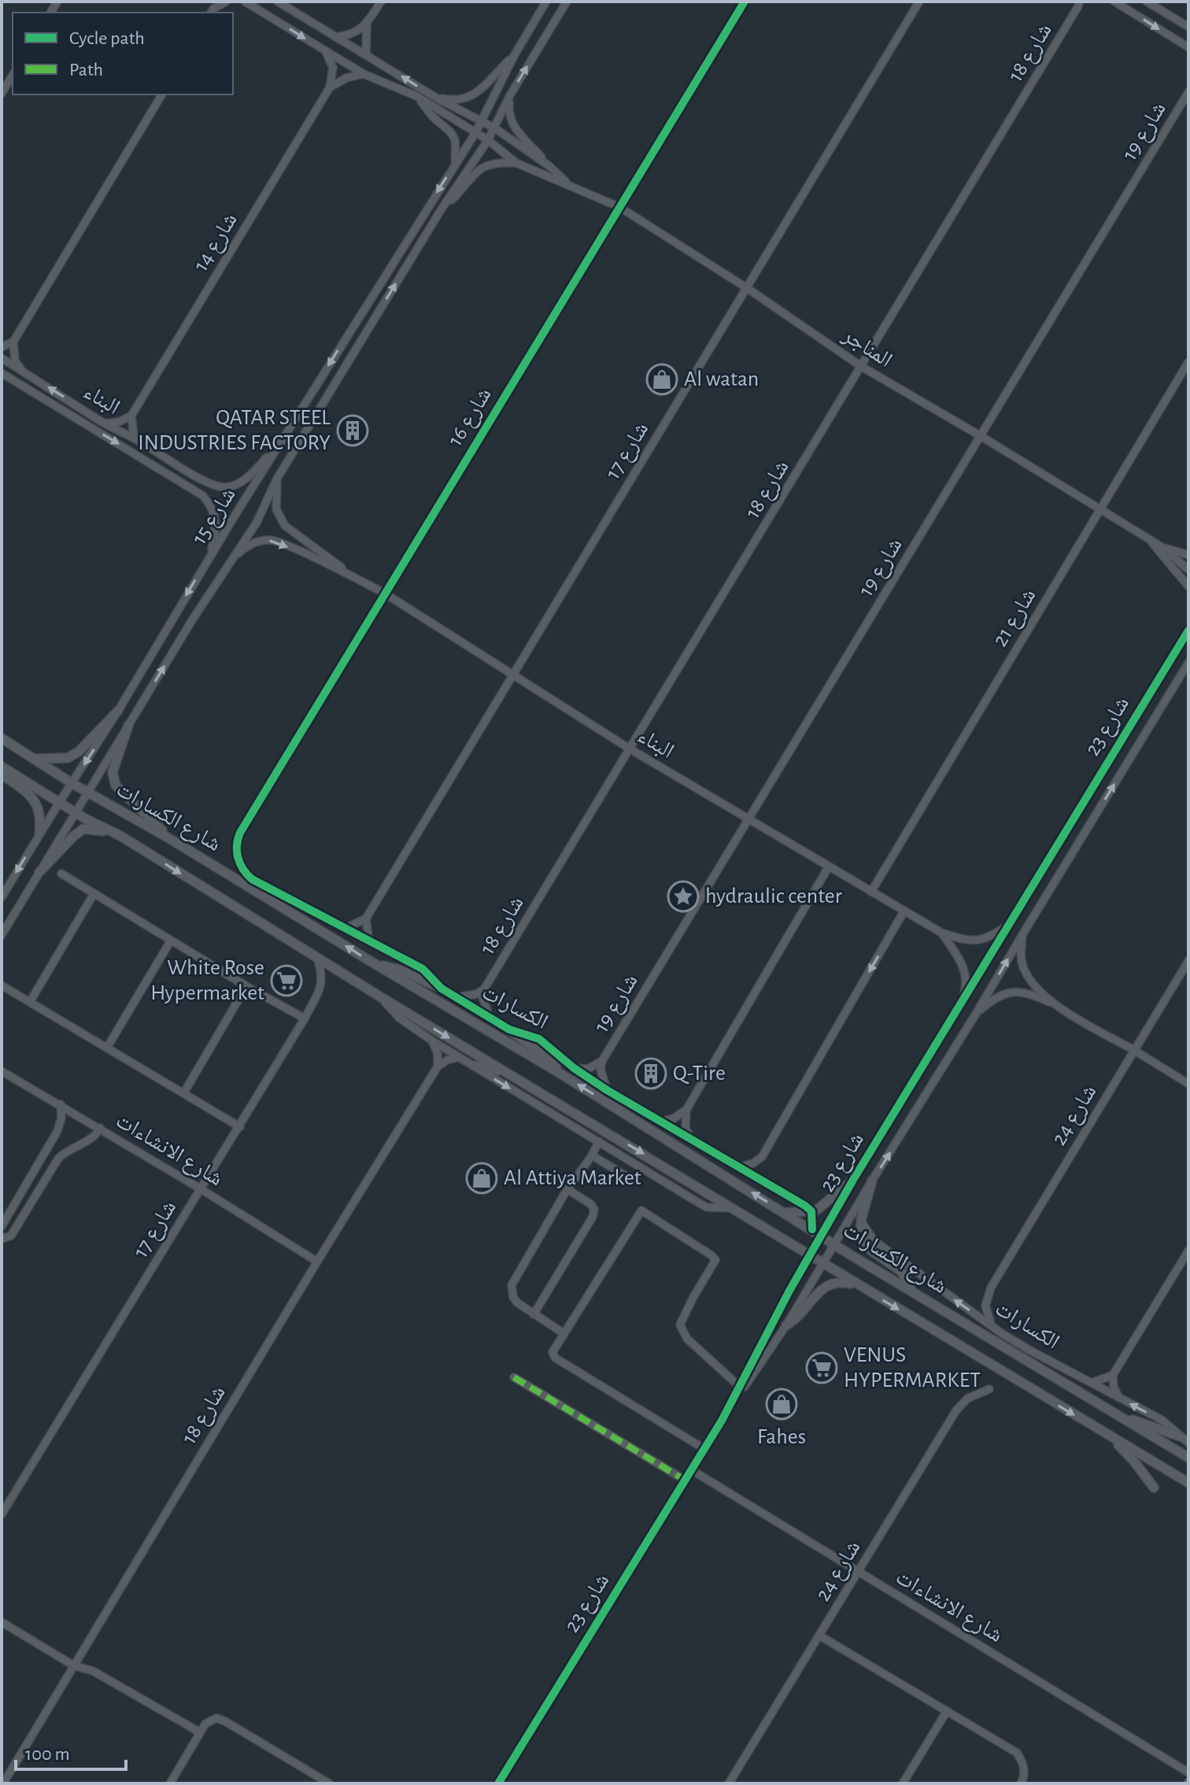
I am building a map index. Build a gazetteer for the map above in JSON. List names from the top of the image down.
{
  "streets": {
    "street": [
      "شارع 18",
      "شارع 19",
      "شارع 14",
      "المناجر",
      "البناء",
      "شارع 16",
      "شارع 17",
      "شارع 15",
      "شارع 21",
      "شارع 23",
      "شارع الكسارات",
      "الكسارات",
      "شارع 24",
      "شارع الانشاءات"
    ]
  },
  "crossings": [
    ["شارع 18", "المناجر"],
    ["شارع 18", "البناء"],
    ["شارع 18", "الكسارات"],
    ["شارع 18", "شارع الانشاءات"],
    ["شارع 19", "المناجر"],
    ["شارع 19", "البناء"],
    ["شارع 19", "الكسارات"],
    ["المناجر", "شارع 16"],
    ["المناجر", "شارع 17"],
    ["المناجر", "شارع 15"],
    ["المناجر", "شارع 21"],
    ["البناء", "شارع 16"],
    ["البناء", "شارع 17"],
    ["البناء", "شارع 15"],
    ["البناء", "شارع 21"],
    ["البناء", "شارع 23"],
    ["شارع 16", "الكسارات"],
    ["شارع 17", "شارع الكسارات"],
    ["شارع 17", "شارع الانشاءات"],
    ["شارع 15", "شارع الكسارات"],
    ["شارع 23", "شارع الكسارات"],
    ["شارع 23", "شارع الانشاءات"],
    ["الكسارات", "شارع 24"],
    ["شارع 24", "شارع الانشاءات"]
  ],
  "places": {
    "shop": ["Al watan", "Al Attiya Market", "Fahes"],
    "building": ["QATAR STEEL INDUSTRIES FACTORY", "Q-Tire"],
    "place": ["hydraulic center"],
    "supermarket": ["White Rose Hypermarket", "VENUS HYPERMARKET"]
  },
  "legend": ["Cycle path", "Path"],
  "scale_bar": "100 m"
}
